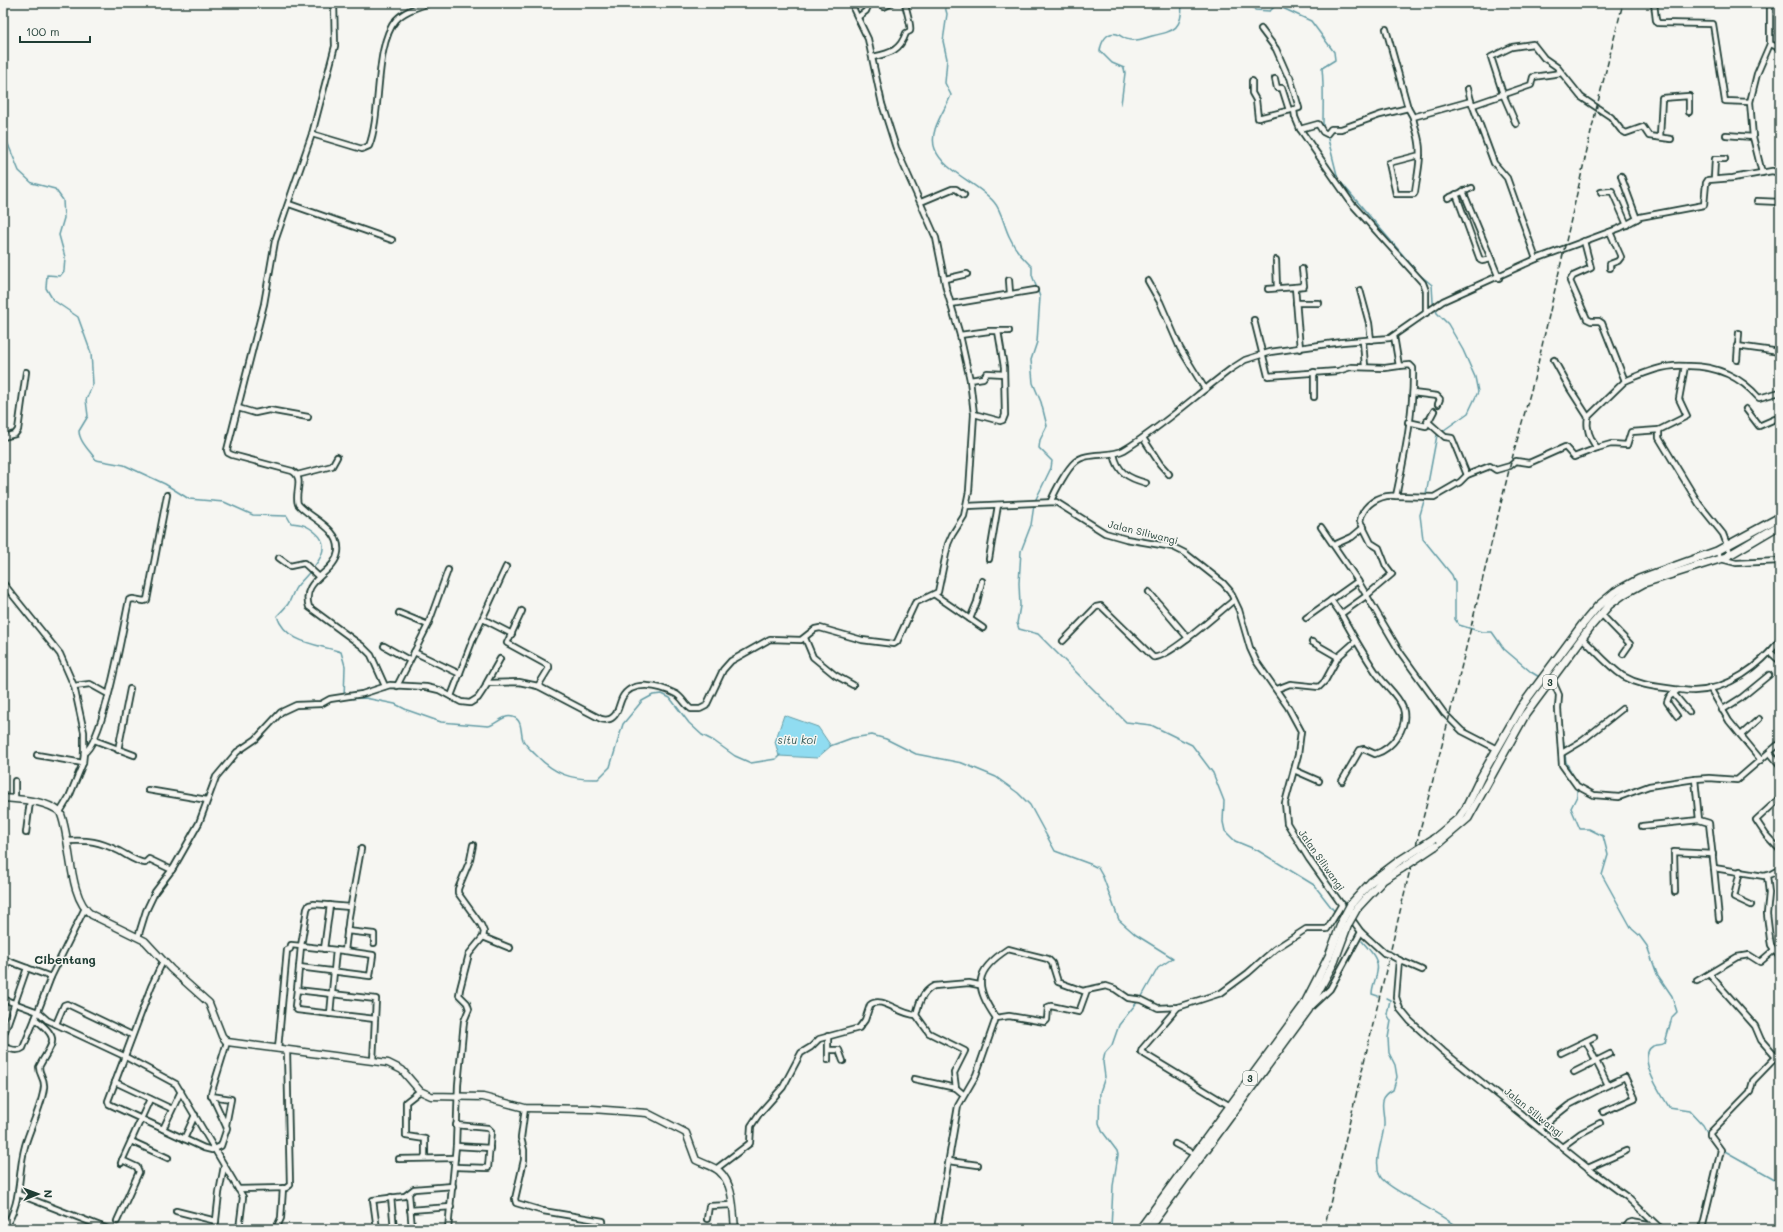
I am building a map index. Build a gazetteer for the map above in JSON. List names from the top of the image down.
{
  "streets": {
    "main road": ["3"],
    "street": ["Jalan Siliwangi"]
  },
  "districts": ["Cibentang"],
  "water": ["situ koi"],
  "scale_bar": "100 m",
  "north": "right"
}
